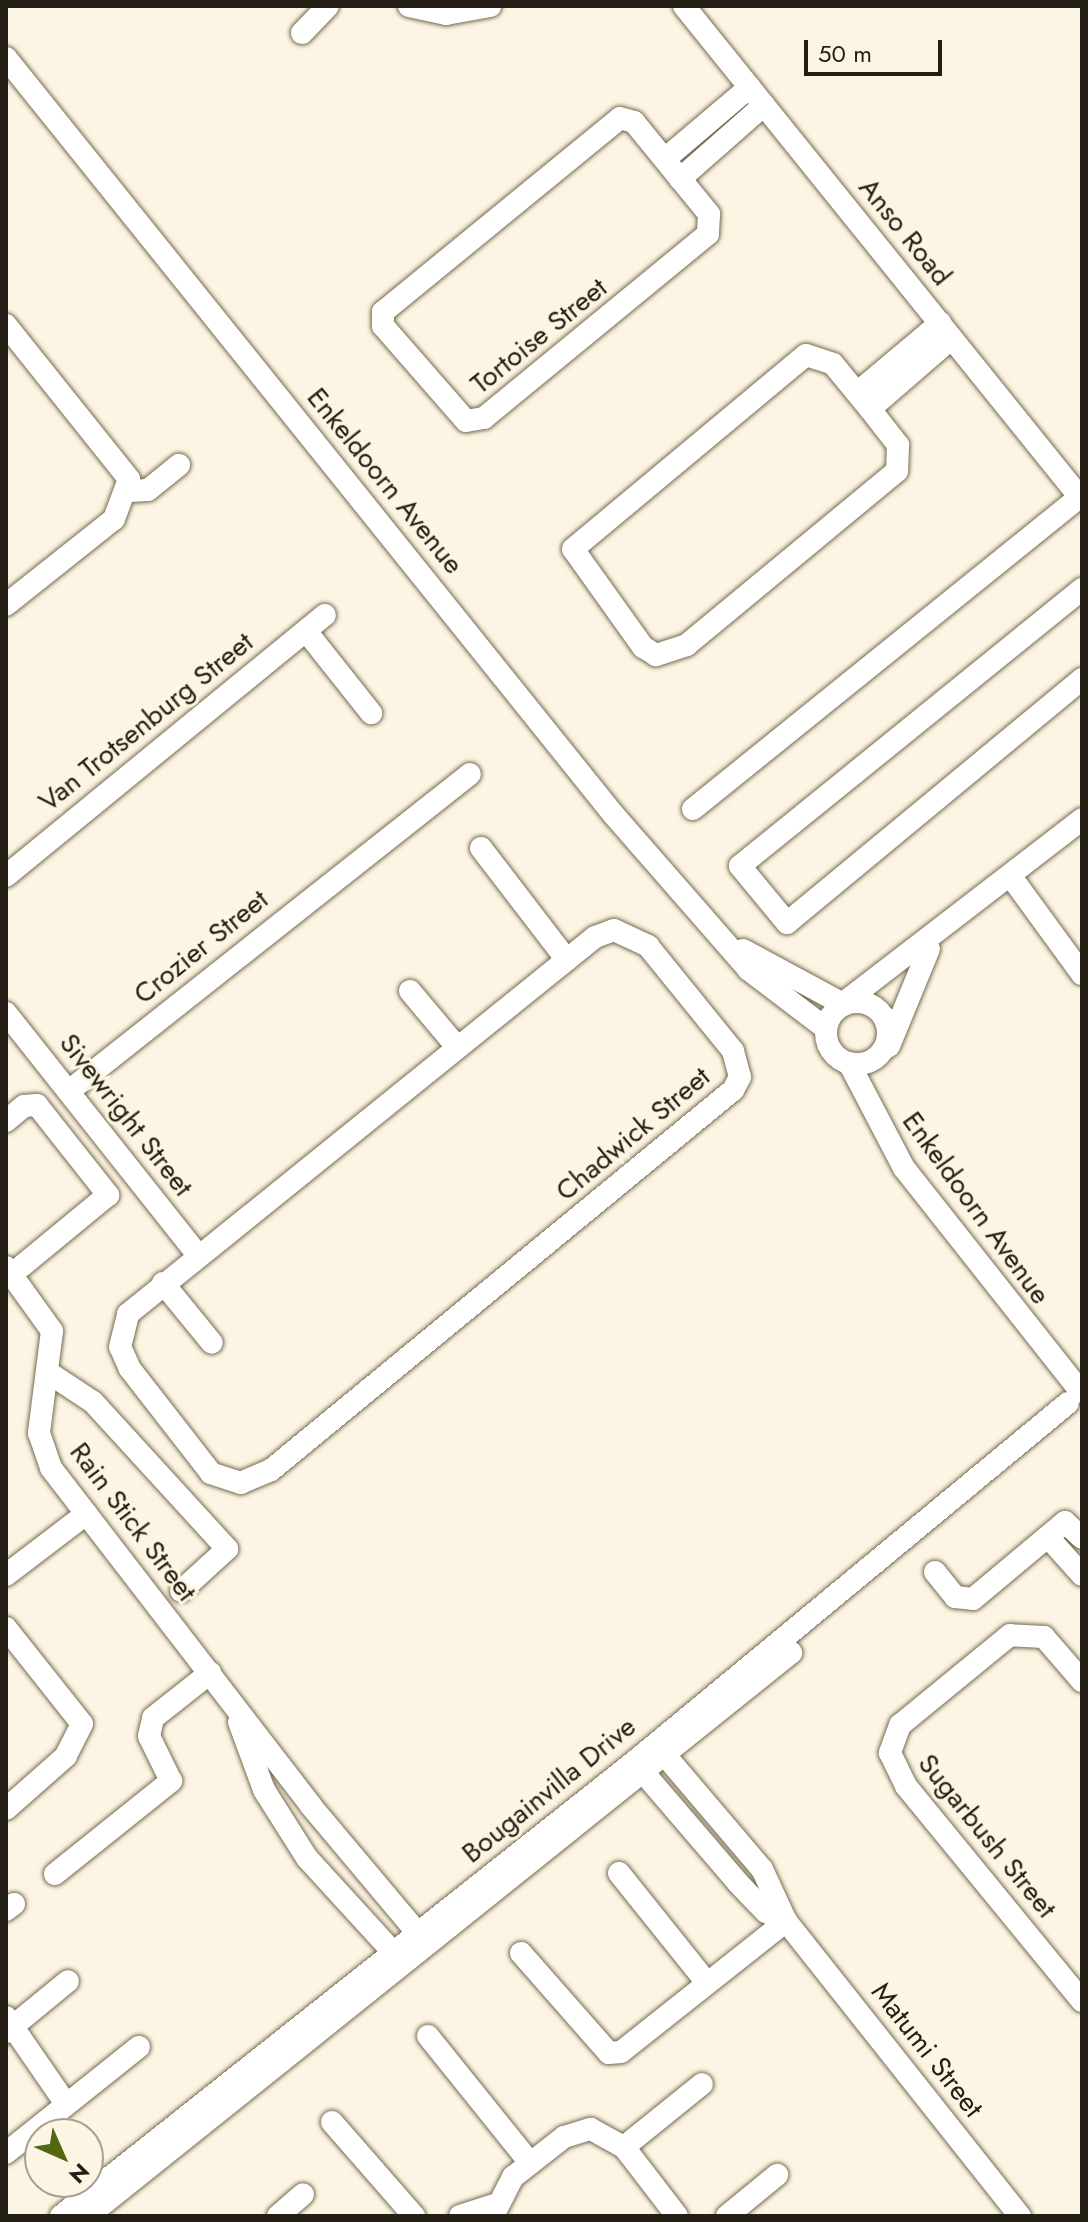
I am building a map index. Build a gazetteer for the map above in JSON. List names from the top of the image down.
{
  "streets": {
    "street": [
      "Anso Road",
      "Tortoise Street",
      "Enkeldoorn Avenue",
      "Van Trotsenburg Street",
      "Crozier Street",
      "Sivewright Street",
      "Chadwick Street",
      "Rain Stick Street",
      "Bougainvilla Drive",
      "Sugarbush Street",
      "Matumi Street"
    ]
  },
  "crossings": [
    ["Enkeldoorn Avenue", "Bougainvilla Drive"],
    ["Crozier Street", "Sivewright Street"],
    ["Sivewright Street", "Chadwick Street"],
    ["Rain Stick Street", "Bougainvilla Drive"],
    ["Bougainvilla Drive", "Matumi Street"]
  ],
  "scale_bar": "50 m",
  "north": "bottom right"
}
